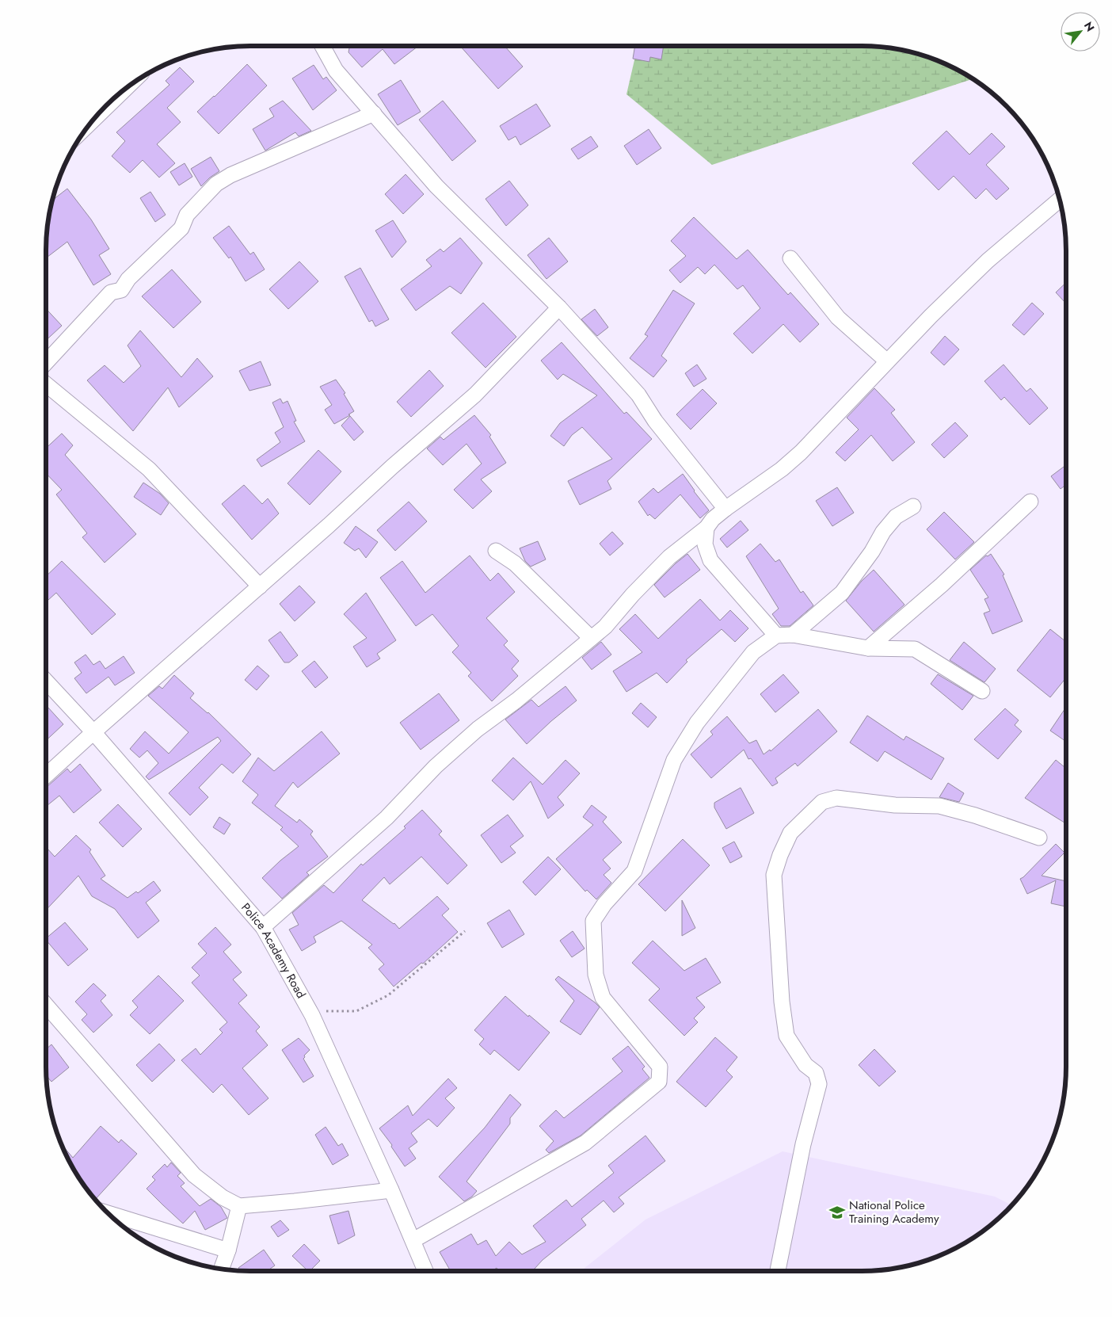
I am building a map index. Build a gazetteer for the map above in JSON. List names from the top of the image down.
{
  "streets": {
    "street": ["Police Academy Road"]
  },
  "places": {
    "school or university": ["National Police Training Academy"]
  },
  "north": "top right"
}
